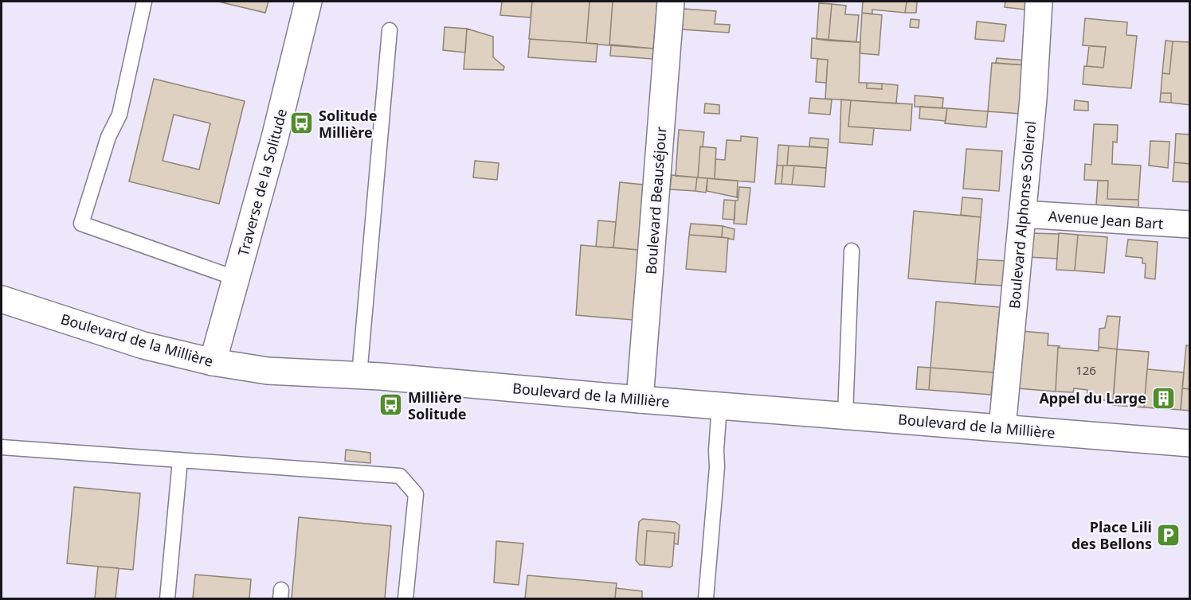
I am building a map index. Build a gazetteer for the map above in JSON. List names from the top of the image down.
{
  "streets": {
    "street": [
      "Traverse de la Solitude",
      "Boulevard Beauséjour",
      "Boulevard Alphonse Soleirol",
      "Avenue Jean Bart",
      "Boulevard de la Millière"
    ]
  },
  "crossings": [
    ["Traverse de la Solitude", "Boulevard de la Millière"],
    ["Boulevard Beauséjour", "Boulevard de la Millière"],
    ["Boulevard Alphonse Soleirol", "Avenue Jean Bart"],
    ["Boulevard Alphonse Soleirol", "Boulevard de la Millière"]
  ],
  "places": {
    "bus stop": ["Solitude Millière", "Millière Solitude"],
    "building": ["Appel du Large"],
    "parking": ["Place Lili des Bellons"]
  },
  "house_numbers": ["126"]
}
